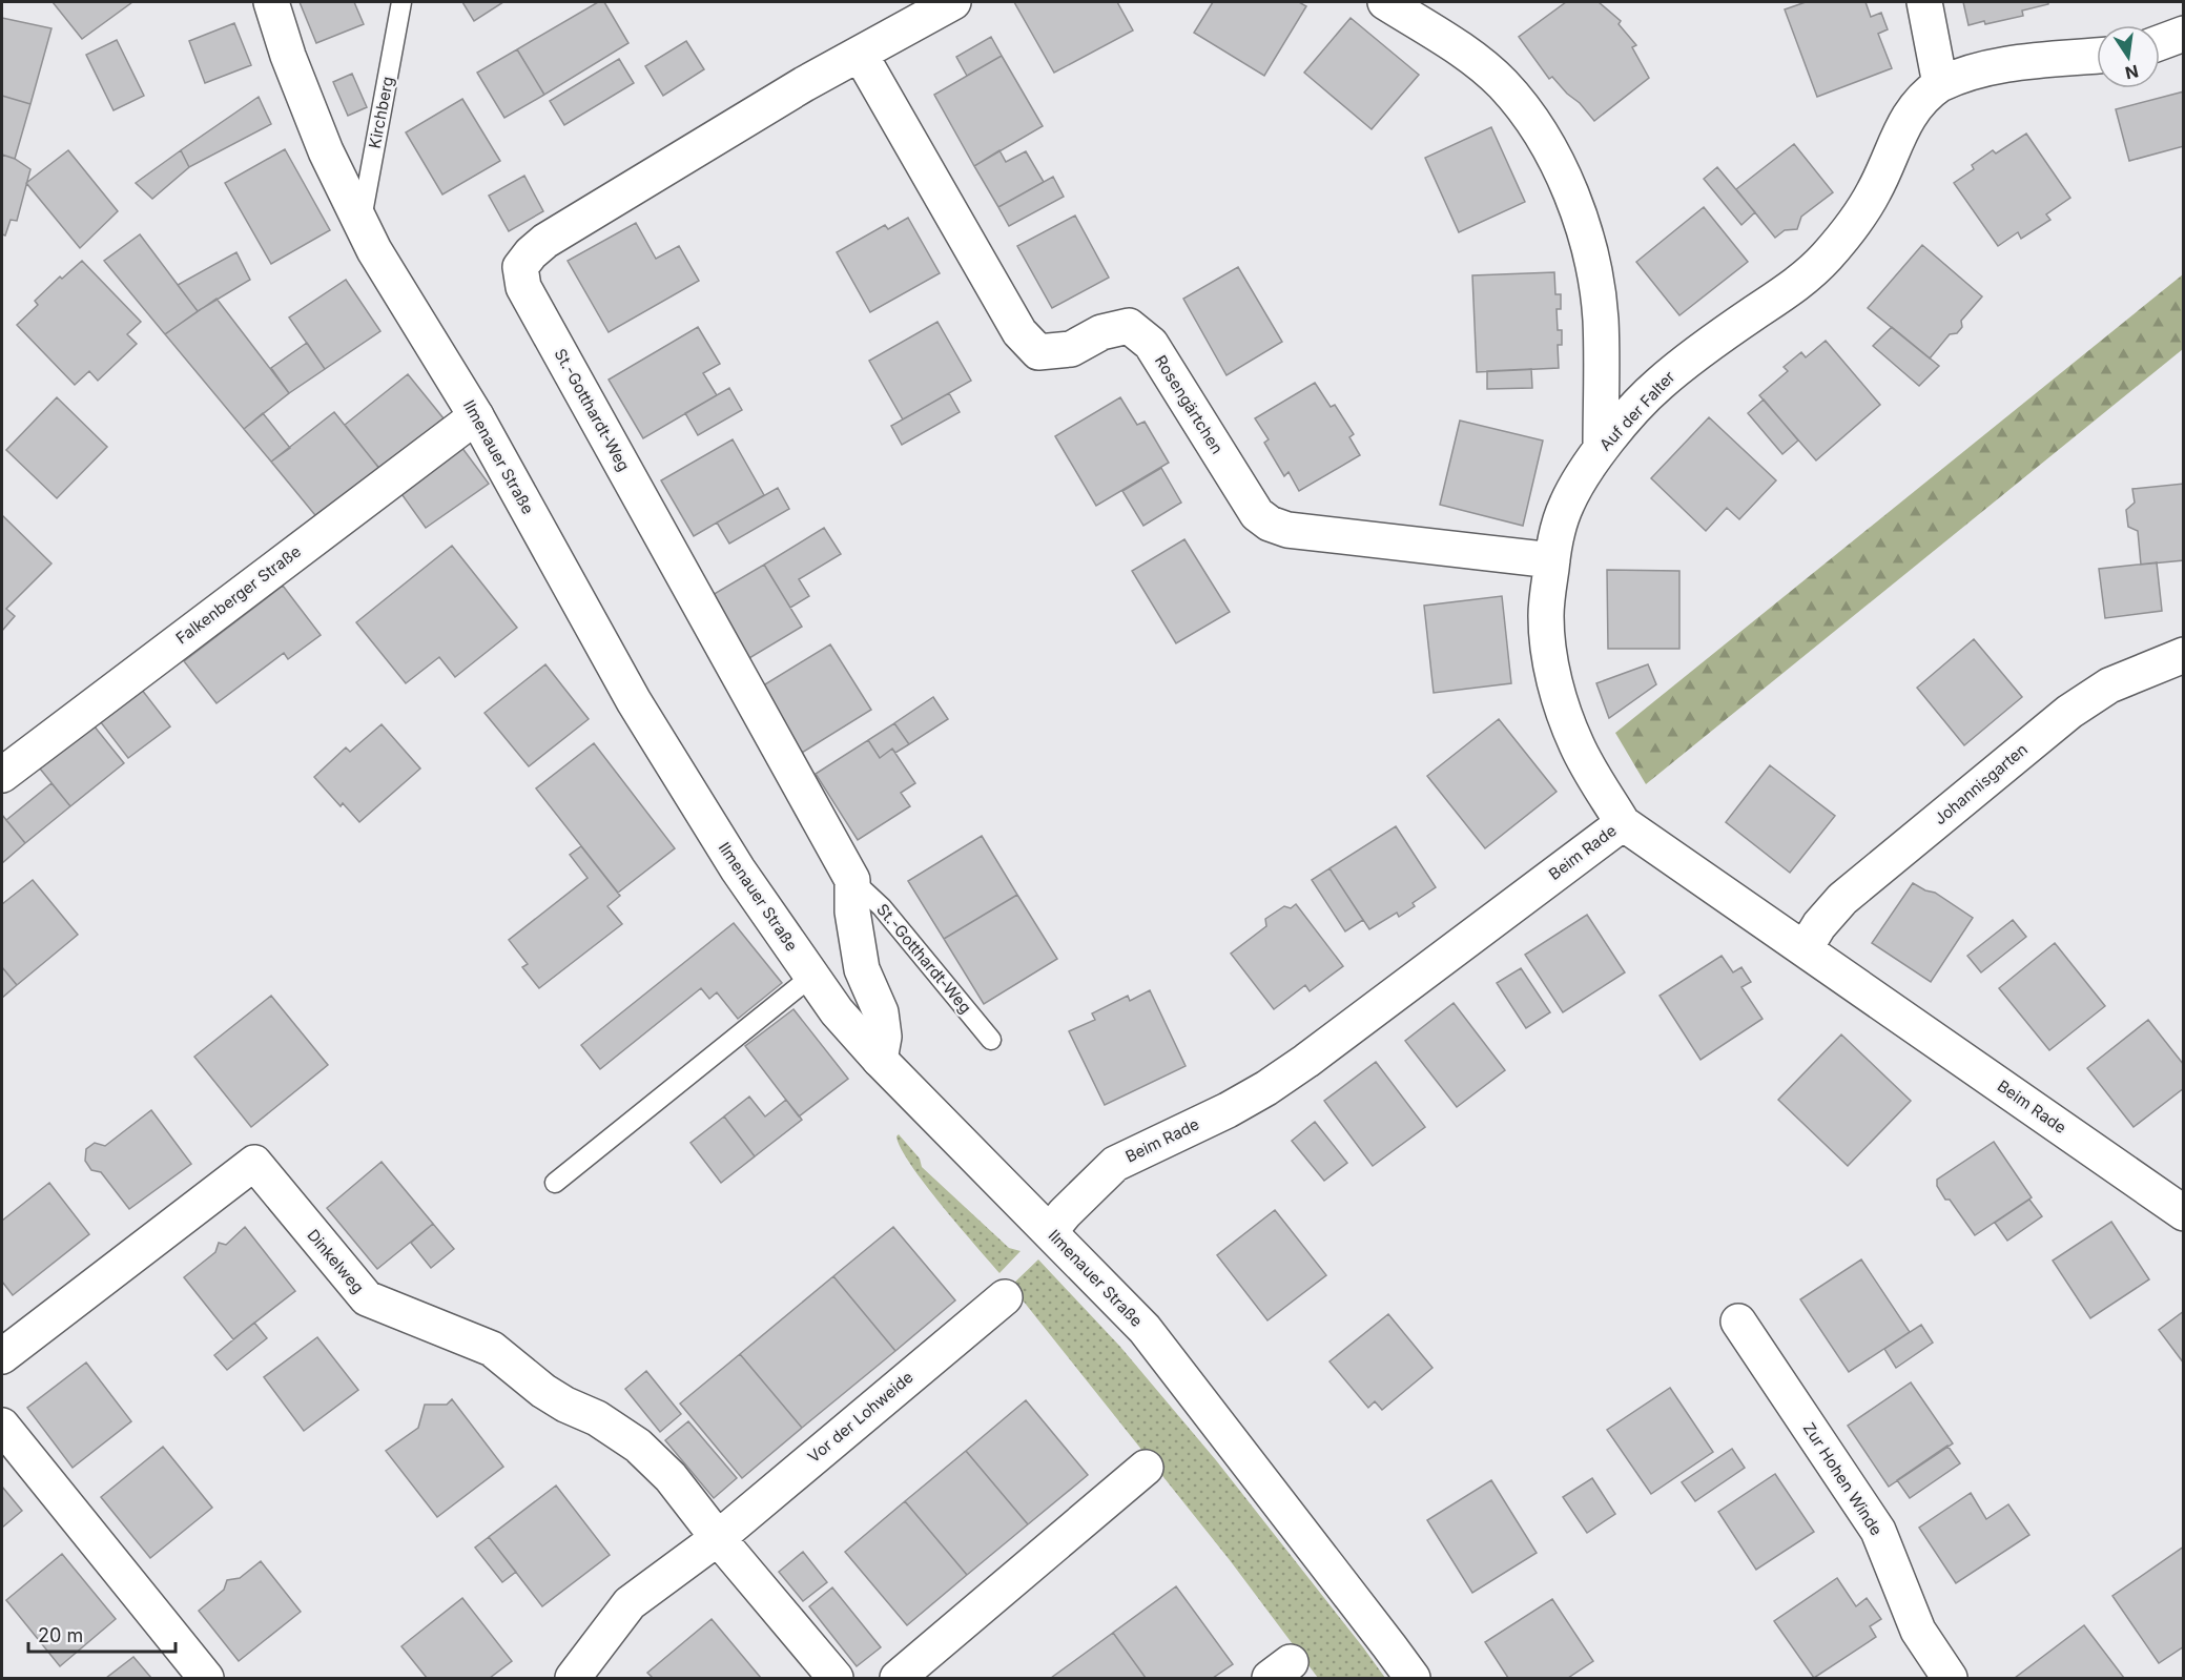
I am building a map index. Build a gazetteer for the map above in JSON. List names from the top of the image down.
{
  "streets": {
    "street": [
      "Rosengärtchen",
      "St.-Gotthardt-Weg",
      "Auf der Falter",
      "Ilmenauer Straße",
      "Falkenberger Straße",
      "Johannisgarten",
      "Beim Rade",
      "Dinkelweg",
      "Vor der Lohweide",
      "Zur Hohen Winde"
    ],
    "lane": ["Kirchberg"]
  },
  "crossings": [
    ["Kirchberg", "Ilmenauer Straße"],
    ["Rosengärtchen", "St.-Gotthardt-Weg"],
    ["Rosengärtchen", "Auf der Falter"],
    ["St.-Gotthardt-Weg", "Ilmenauer Straße"],
    ["Auf der Falter", "Beim Rade"],
    ["Ilmenauer Straße", "Falkenberger Straße"],
    ["Ilmenauer Straße", "Beim Rade"],
    ["Johannisgarten", "Beim Rade"],
    ["Dinkelweg", "Vor der Lohweide"]
  ],
  "scale_bar": "20 m",
  "north": "bottom"
}
